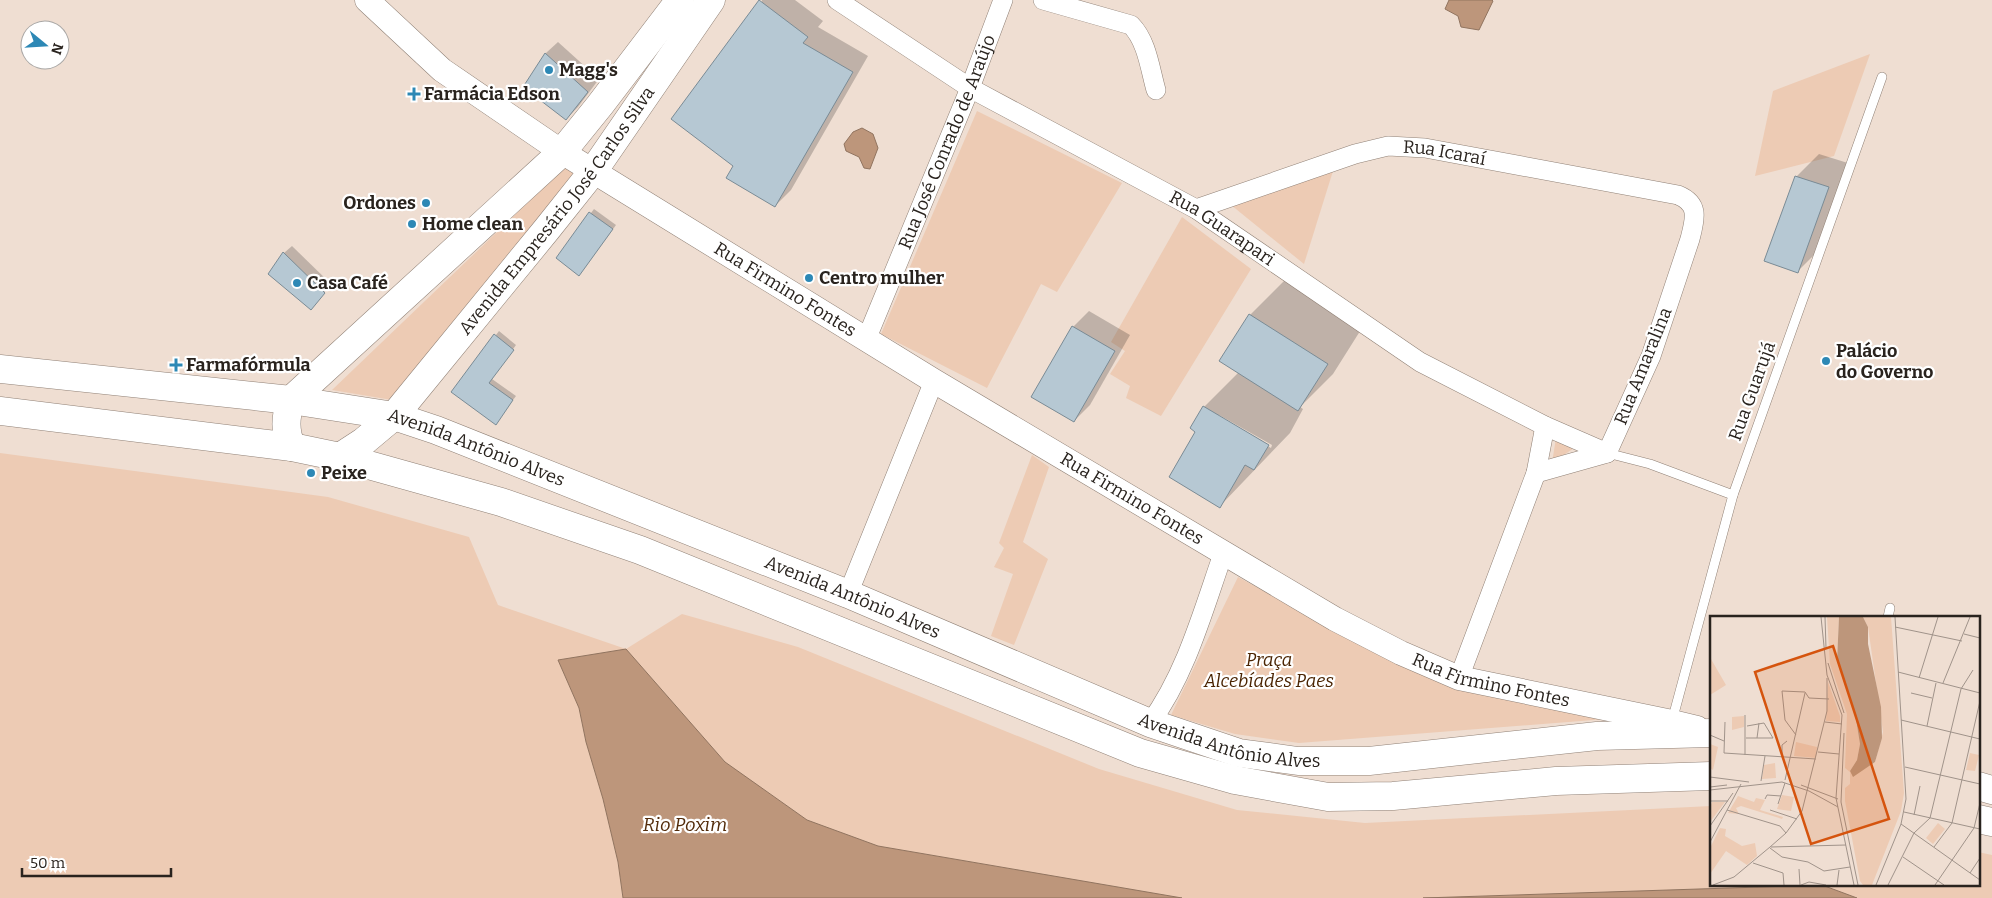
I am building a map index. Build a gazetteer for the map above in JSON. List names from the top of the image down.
{
  "streets": {
    "main road": ["Avenida Empresário José Carlos Silva", "Avenida Antônio Alves"],
    "street": [
      "Rua José Conrado de Araújo",
      "Rua Icaraí",
      "Rua Guarapari",
      "Rua Firmino Fontes",
      "Rua Amaralina"
    ],
    "lane": ["Rua Guarujá"]
  },
  "crossings": [
    ["Rua José Conrado de Araújo", "Rua Guarapari"],
    ["Rua José Conrado de Araújo", "Rua Firmino Fontes"],
    ["Rua Icaraí", "Rua Guarapari"],
    ["Rua Icaraí", "Rua Amaralina"],
    ["Avenida Empresário José Carlos Silva", "Rua Firmino Fontes"],
    ["Avenida Empresário José Carlos Silva", "Avenida Antônio Alves"],
    ["Rua Guarapari", "Rua Amaralina"],
    ["Rua Firmino Fontes", "Rua Guarujá"]
  ],
  "water": ["Rio Poxim"],
  "parks": ["Praça Alcebíades Paes"],
  "places": {
    "other": [
      "Magg's",
      "Ordones",
      "Home clean",
      "Centro mulher",
      "Casa Café",
      "Palácio do Governo",
      "Peixe"
    ],
    "health": ["Farmácia Edson", "Farmafórmula"]
  },
  "scale_bar": "50 m",
  "north": "right"
}
